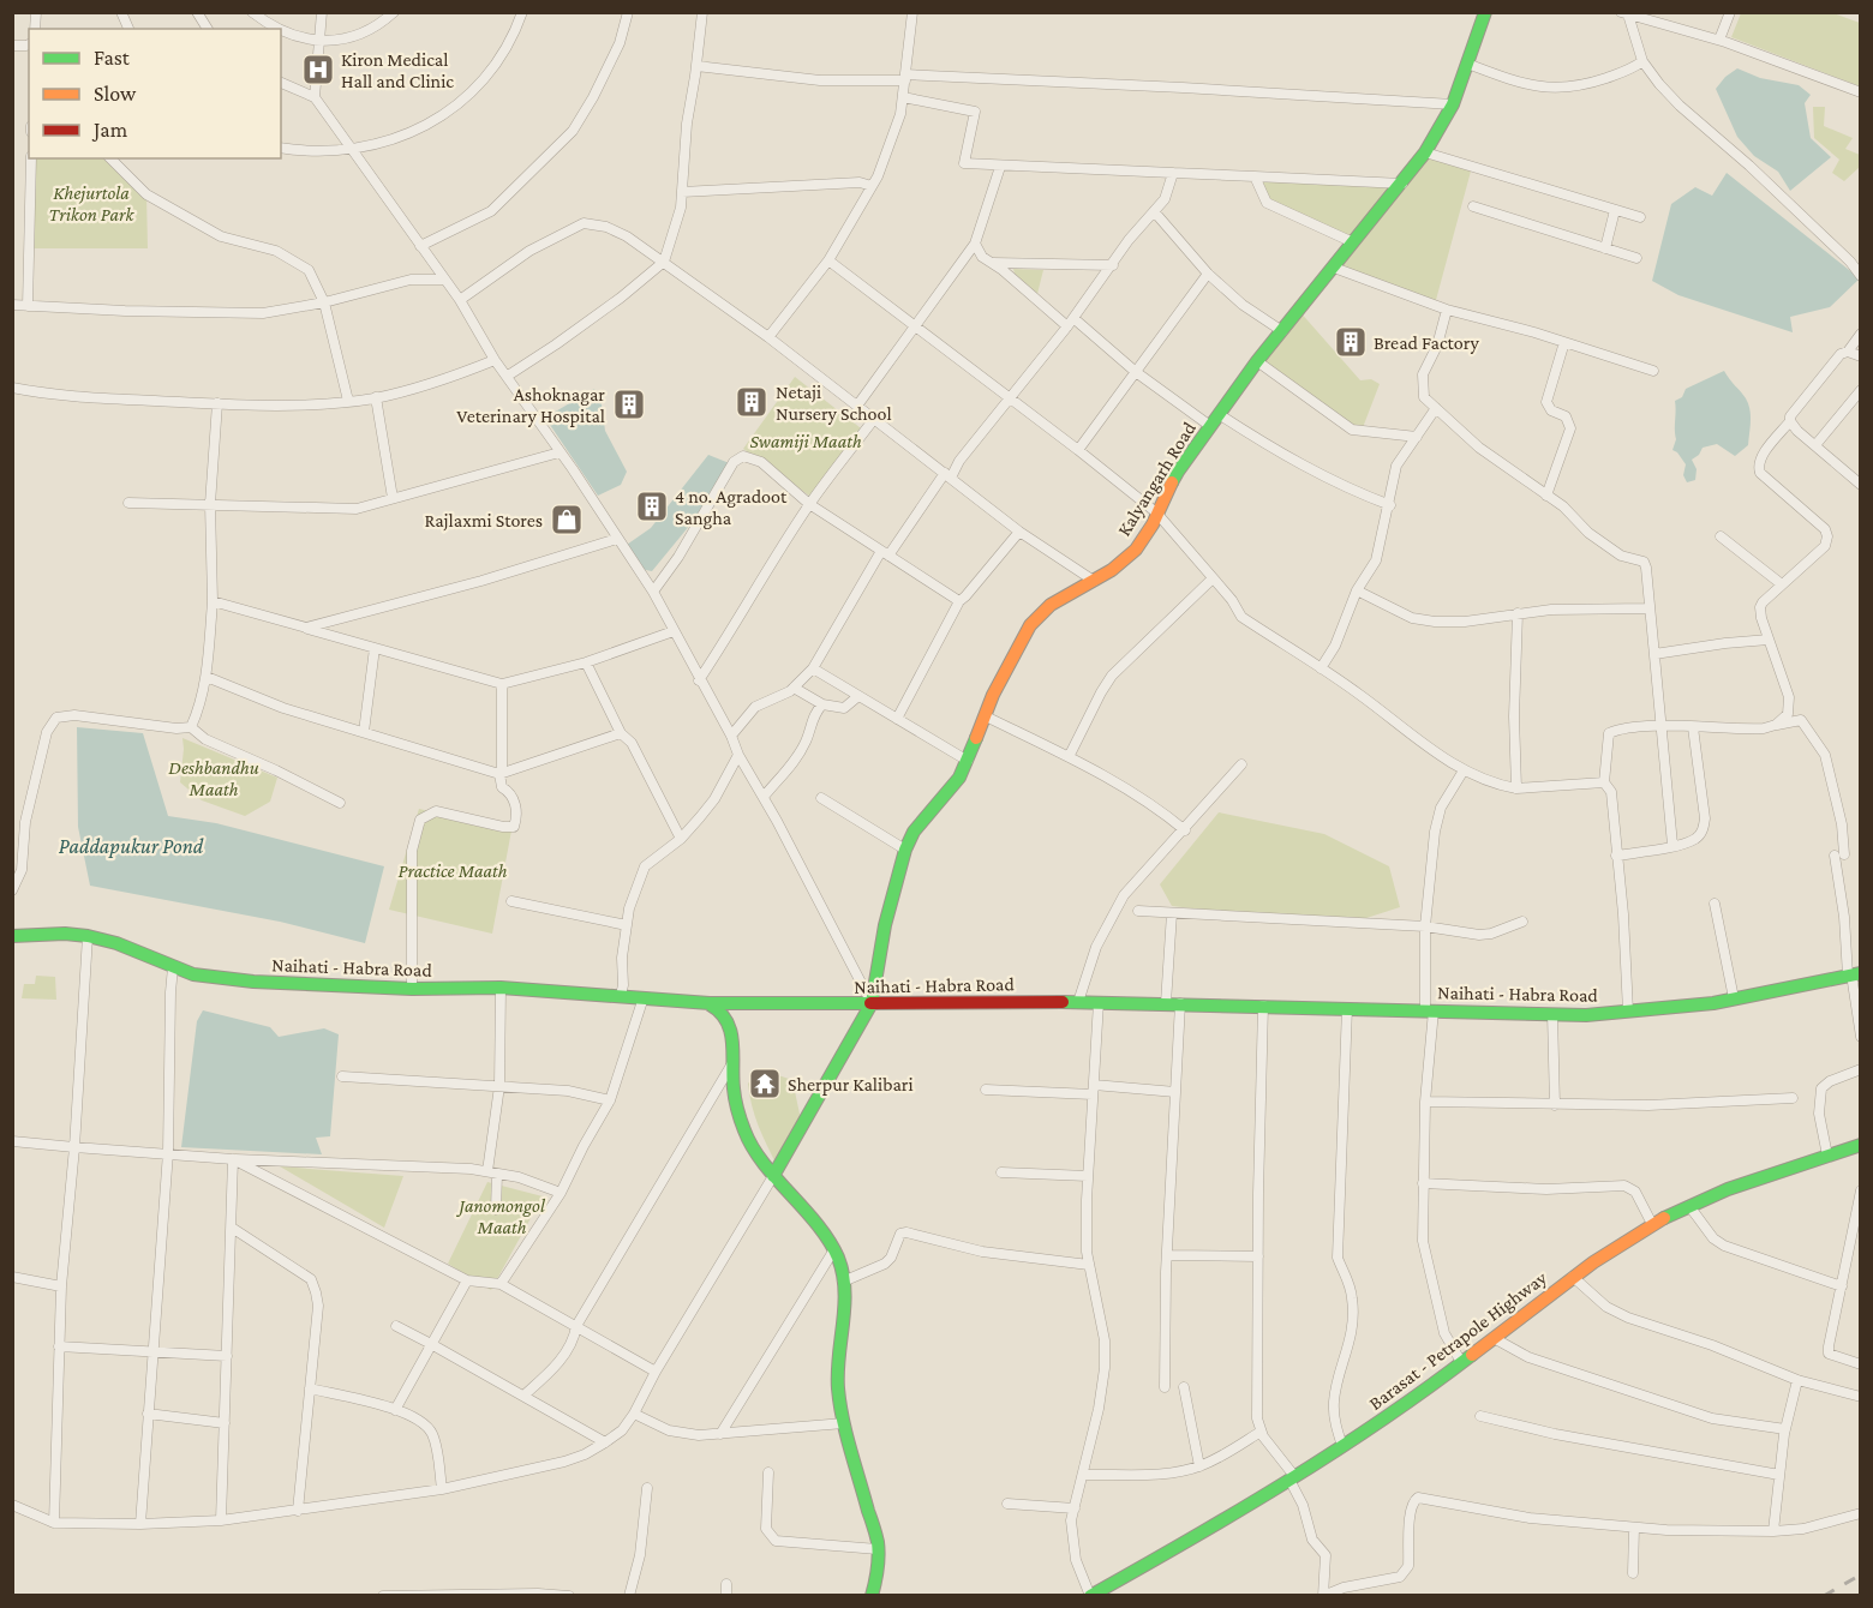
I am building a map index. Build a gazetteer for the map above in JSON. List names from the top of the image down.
{
  "streets": {
    "main road": ["Kalyangarh Road", "Naihati - Habra Road", "Barasat - Petrapole Highway"]
  },
  "crossings": [
    ["Kalyangarh Road", "Naihati - Habra Road"]
  ],
  "water": ["Paddapukur Pond"],
  "parks": [
    "Khejurtola Trikon Park",
    "Swamiji Maath",
    "Deshbandhu Maath",
    "Practice Maath",
    "Janomongol Maath"
  ],
  "places": {
    "hospital": ["Kiron Medical Hall and Clinic"],
    "building": [
      "Bread Factory",
      "Netaji Nursery School",
      "Ashoknagar Veterinary Hospital",
      "4 no. Agradoot Sangha"
    ],
    "shop": ["Rajlaxmi Stores"],
    "temple": ["Sherpur Kalibari"]
  },
  "legend": ["Fast", "Slow", "Jam"]
}
